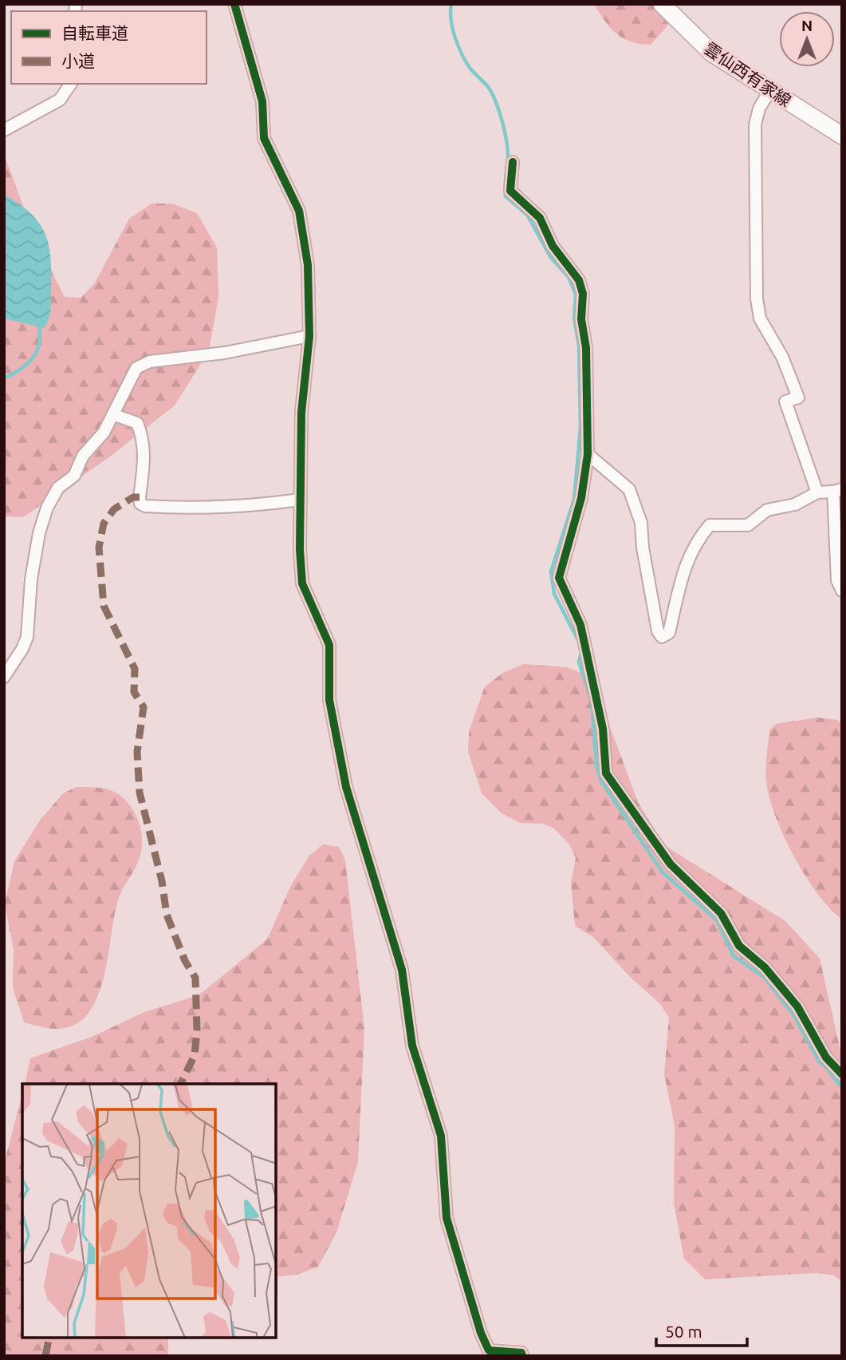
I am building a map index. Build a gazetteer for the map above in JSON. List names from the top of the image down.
{
  "streets": {
    "main road": ["雲仙西有家線"]
  },
  "legend": ["自転車道", "小道"],
  "scale_bar": "50 m",
  "north": "top"
}
